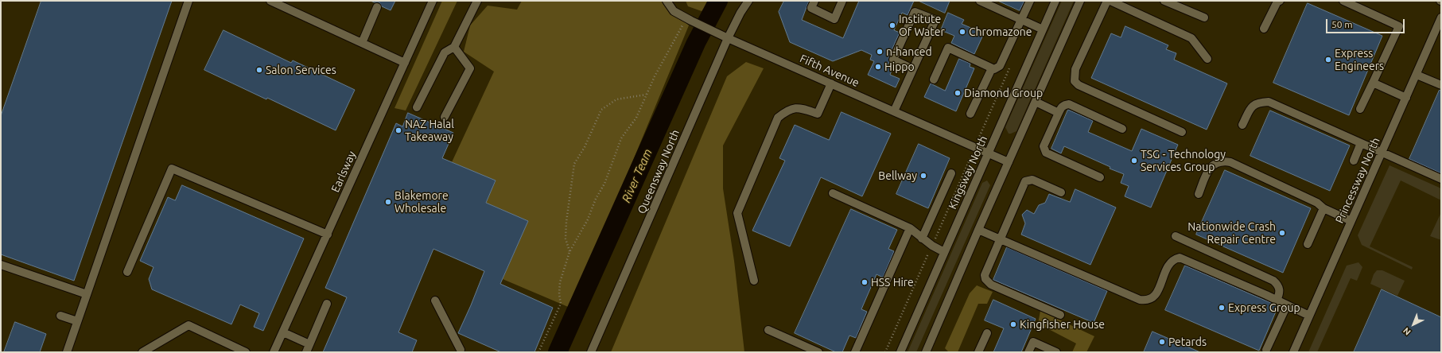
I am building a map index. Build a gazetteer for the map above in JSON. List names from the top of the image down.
{
  "streets": {
    "street": [
      "Fifth Avenue",
      "Earlsway",
      "Queensway North",
      "Kingsway North",
      "Princessway North"
    ]
  },
  "crossings": [
    ["Fifth Avenue", "Queensway North"],
    ["Fifth Avenue", "Kingsway North"]
  ],
  "water": ["River Team"],
  "places": [
    "Institute Of Water",
    "Chromazone",
    "n-hanced",
    "Express Engineers",
    "Hippo",
    "Salon Services",
    "Diamond Group",
    "NAZ Halal Takeaway",
    "TSG - Technology Services Group",
    "Bellway",
    "Blakemore Wholesale",
    "Nationwide Crash Repair Centre",
    "HSS Hire",
    "Express Group",
    "Kingfisher House",
    "Petards"
  ],
  "scale_bar": "50 m",
  "north": "bottom left"
}
